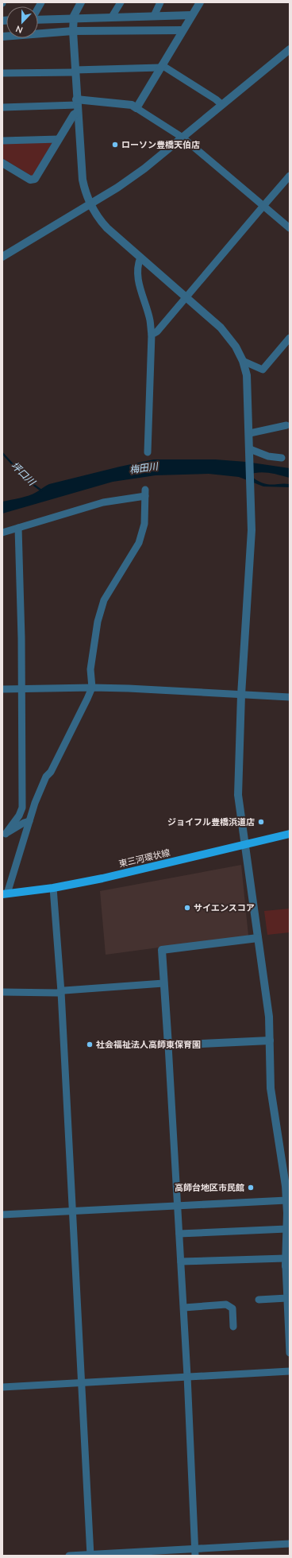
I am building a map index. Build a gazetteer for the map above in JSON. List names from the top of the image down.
{
  "streets": {
    "main road": ["東三河環状線"]
  },
  "water": ["梅田川", "坪口川"],
  "places": [
    "ローソン豊橋天伯店",
    "ジョイフル豊橋浜道店",
    "サイエンスコア",
    "社会福祉法人高師東保育園",
    "高師台地区市民館"
  ],
  "north": "bottom"
}
